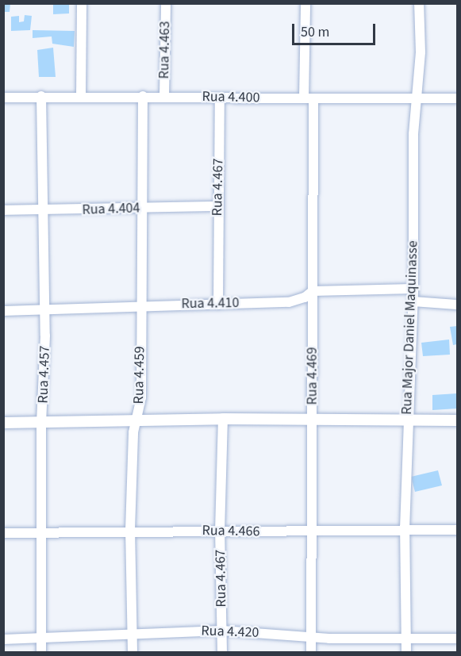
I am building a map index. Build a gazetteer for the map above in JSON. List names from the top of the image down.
{
  "streets": {
    "street": [
      "Rua 4.463",
      "Rua 4.400",
      "Rua 4.467",
      "Rua 4.404",
      "Rua 4.410",
      "Rua Major Daniel Maquinasse",
      "Rua 4.457",
      "Rua 4.459",
      "Rua 4.469",
      "Rua 4.466",
      "Rua 4.420"
    ]
  },
  "crossings": [
    ["Rua 4.463", "Rua 4.400"],
    ["Rua 4.400", "Rua 4.467"],
    ["Rua 4.400", "Rua Major Daniel Maquinasse"],
    ["Rua 4.400", "Rua 4.457"],
    ["Rua 4.400", "Rua 4.459"],
    ["Rua 4.400", "Rua 4.469"],
    ["Rua 4.467", "Rua 4.404"],
    ["Rua 4.467", "Rua 4.410"],
    ["Rua 4.467", "Rua 4.466"],
    ["Rua 4.467", "Rua 4.420"],
    ["Rua 4.404", "Rua 4.457"],
    ["Rua 4.404", "Rua 4.459"],
    ["Rua 4.410", "Rua Major Daniel Maquinasse"],
    ["Rua 4.410", "Rua 4.457"],
    ["Rua 4.410", "Rua 4.459"],
    ["Rua 4.410", "Rua 4.469"],
    ["Rua Major Daniel Maquinasse", "Rua 4.466"],
    ["Rua Major Daniel Maquinasse", "Rua 4.420"],
    ["Rua 4.457", "Rua 4.466"],
    ["Rua 4.457", "Rua 4.420"],
    ["Rua 4.459", "Rua 4.466"],
    ["Rua 4.459", "Rua 4.420"],
    ["Rua 4.469", "Rua 4.466"],
    ["Rua 4.469", "Rua 4.420"]
  ],
  "scale_bar": "50 m"
}
